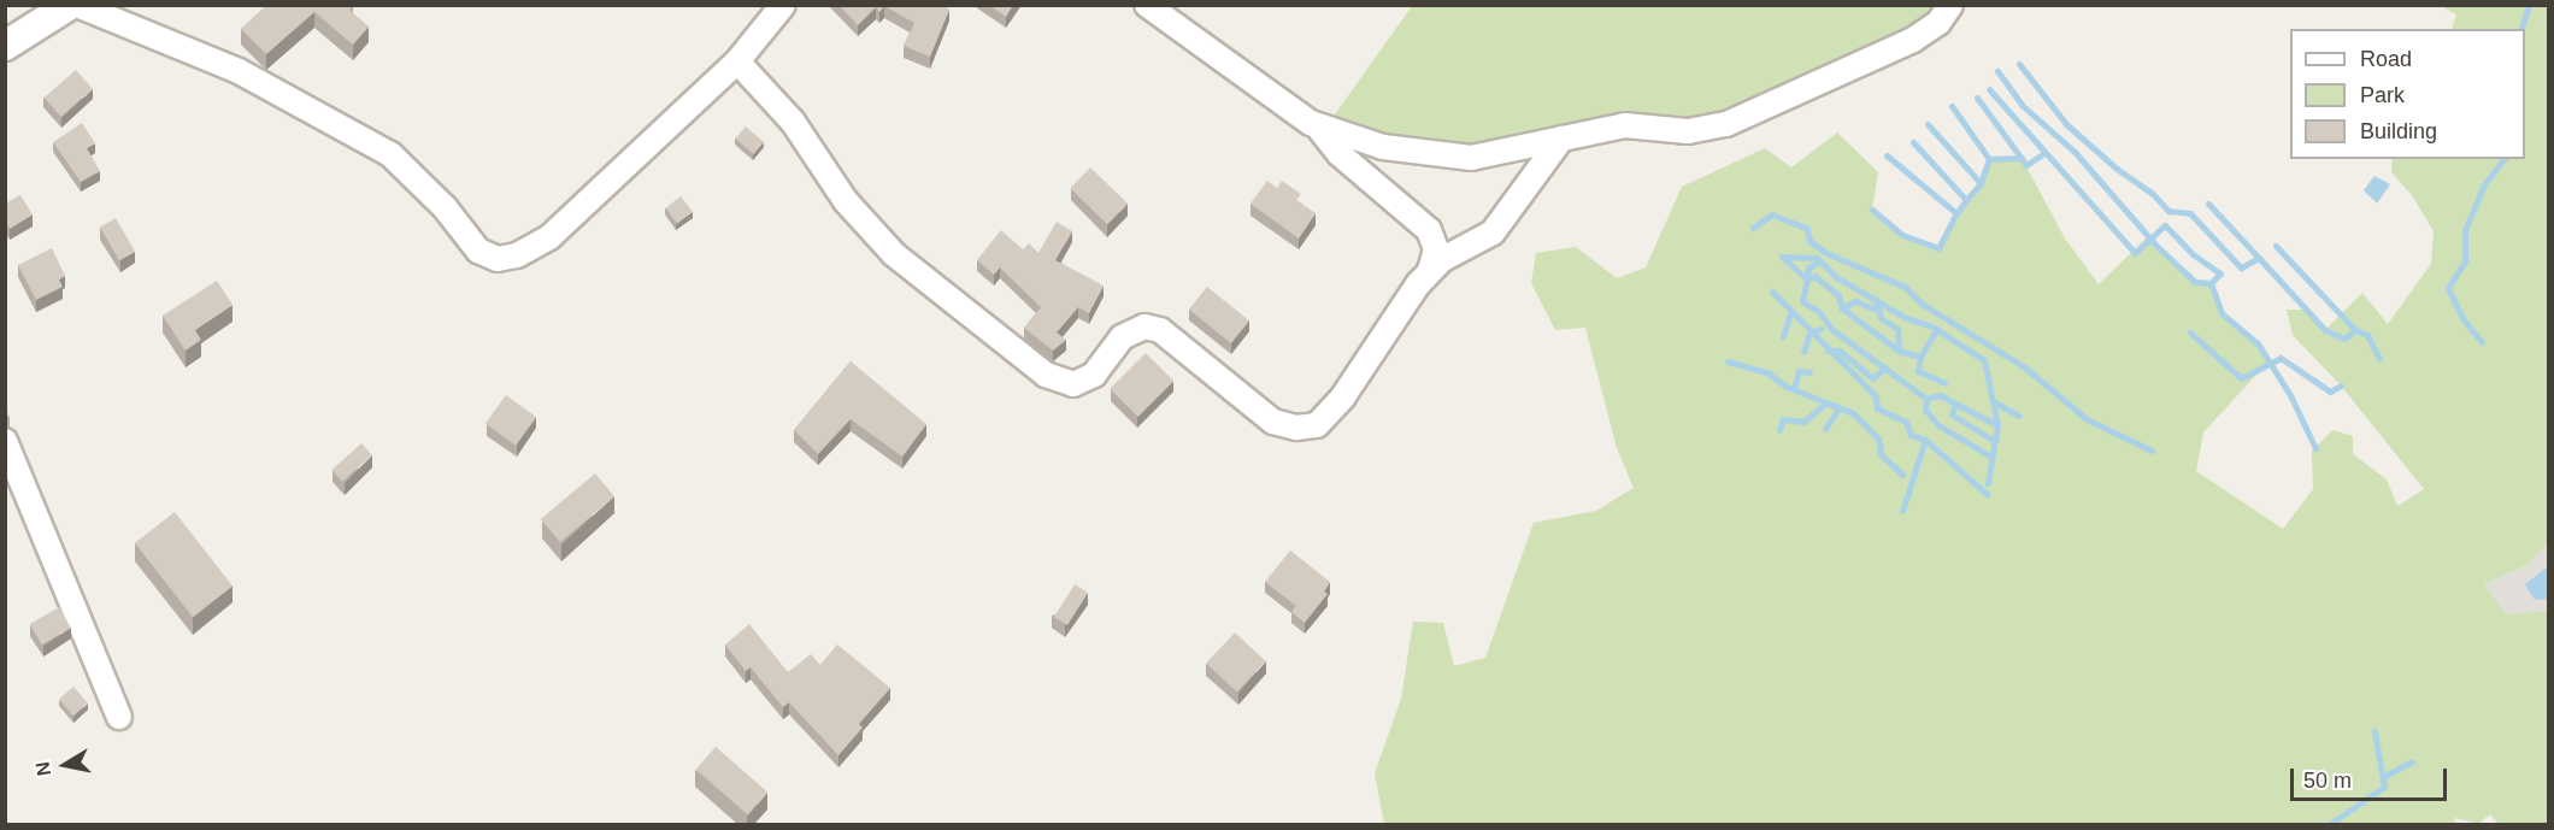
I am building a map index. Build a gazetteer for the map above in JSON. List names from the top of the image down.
{
  "legend": ["Road", "Park", "Building"],
  "scale_bar": "50 m",
  "north": "left"
}
